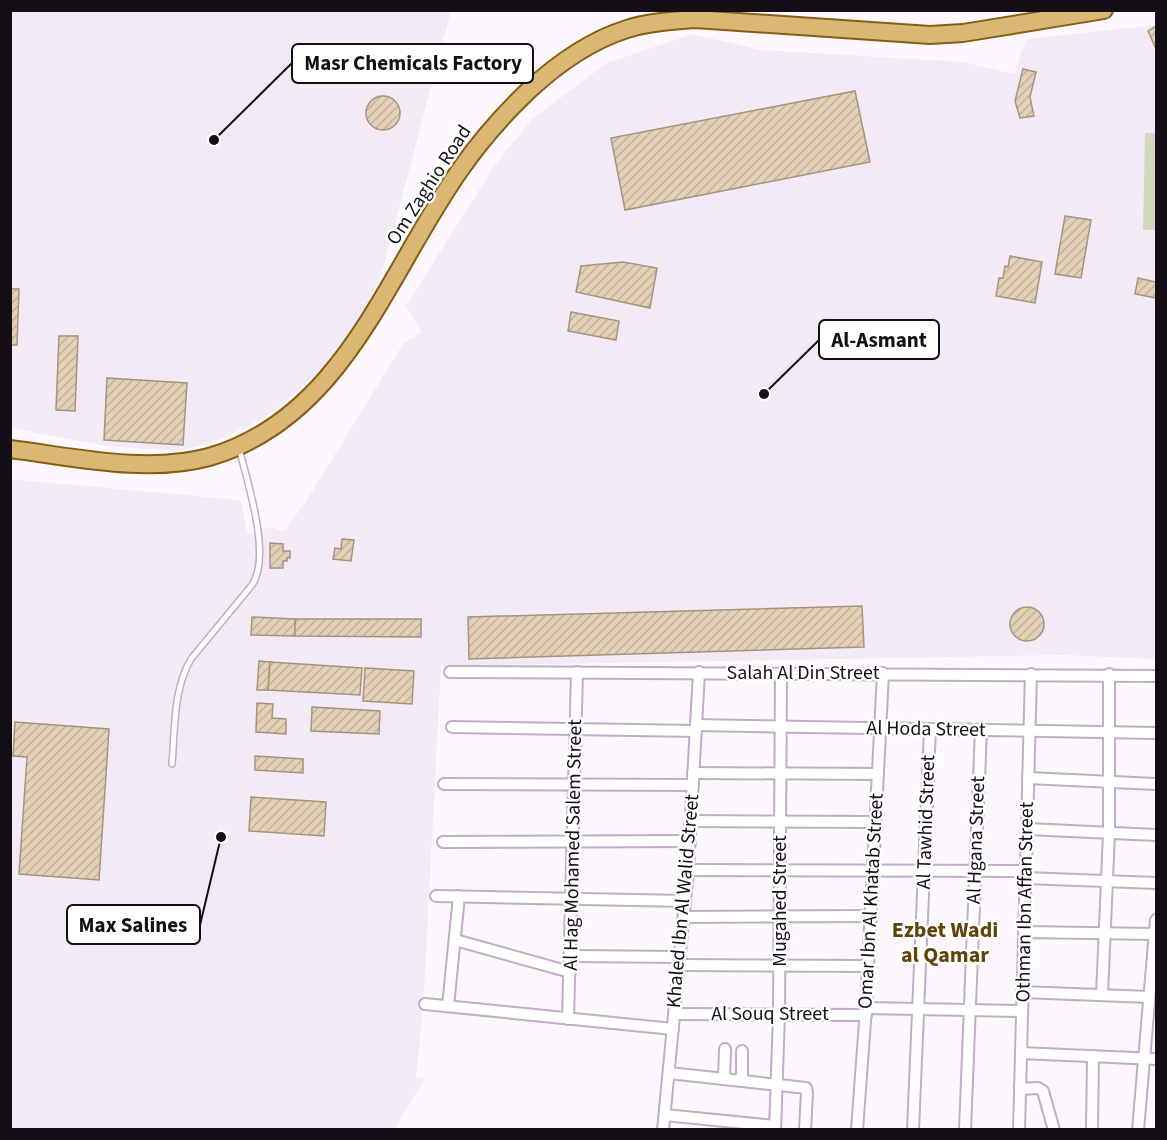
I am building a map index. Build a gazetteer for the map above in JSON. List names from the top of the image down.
{
  "streets": {
    "main road": ["Om Zaghio Road"],
    "street": [
      "Salah Al Din Street",
      "Al Hoda Street",
      "Al Tawhid Street",
      "Al Hgana Street",
      "Al Hag Mohamed Salem Street",
      "Khaled Ibn Al Walid Street",
      "Mugahed Street",
      "Omar Ibn Al Khatab Street",
      "Othman Ibn Affan Street",
      "Al Souq Street"
    ]
  },
  "crossings": [
    ["Salah Al Din Street", "Al Hag Mohamed Salem Street"],
    ["Salah Al Din Street", "Khaled Ibn Al Walid Street"],
    ["Salah Al Din Street", "Mugahed Street"],
    ["Salah Al Din Street", "Omar Ibn Al Khatab Street"],
    ["Salah Al Din Street", "Othman Ibn Affan Street"],
    ["Al Hoda Street", "Al Tawhid Street"],
    ["Al Hoda Street", "Al Hgana Street"],
    ["Al Hoda Street", "Al Hag Mohamed Salem Street"],
    ["Al Hoda Street", "Khaled Ibn Al Walid Street"],
    ["Al Hoda Street", "Mugahed Street"],
    ["Al Hoda Street", "Omar Ibn Al Khatab Street"],
    ["Al Hoda Street", "Othman Ibn Affan Street"],
    ["Al Tawhid Street", "Al Souq Street"],
    ["Al Hgana Street", "Al Souq Street"],
    ["Khaled Ibn Al Walid Street", "Al Souq Street"],
    ["Mugahed Street", "Al Souq Street"],
    ["Omar Ibn Al Khatab Street", "Al Souq Street"],
    ["Othman Ibn Affan Street", "Al Souq Street"]
  ],
  "districts": ["Ezbet Wadi al Qamar"],
  "places": ["Masr Chemicals Factory", "Al-Asmant", "Max Salines"]
}
